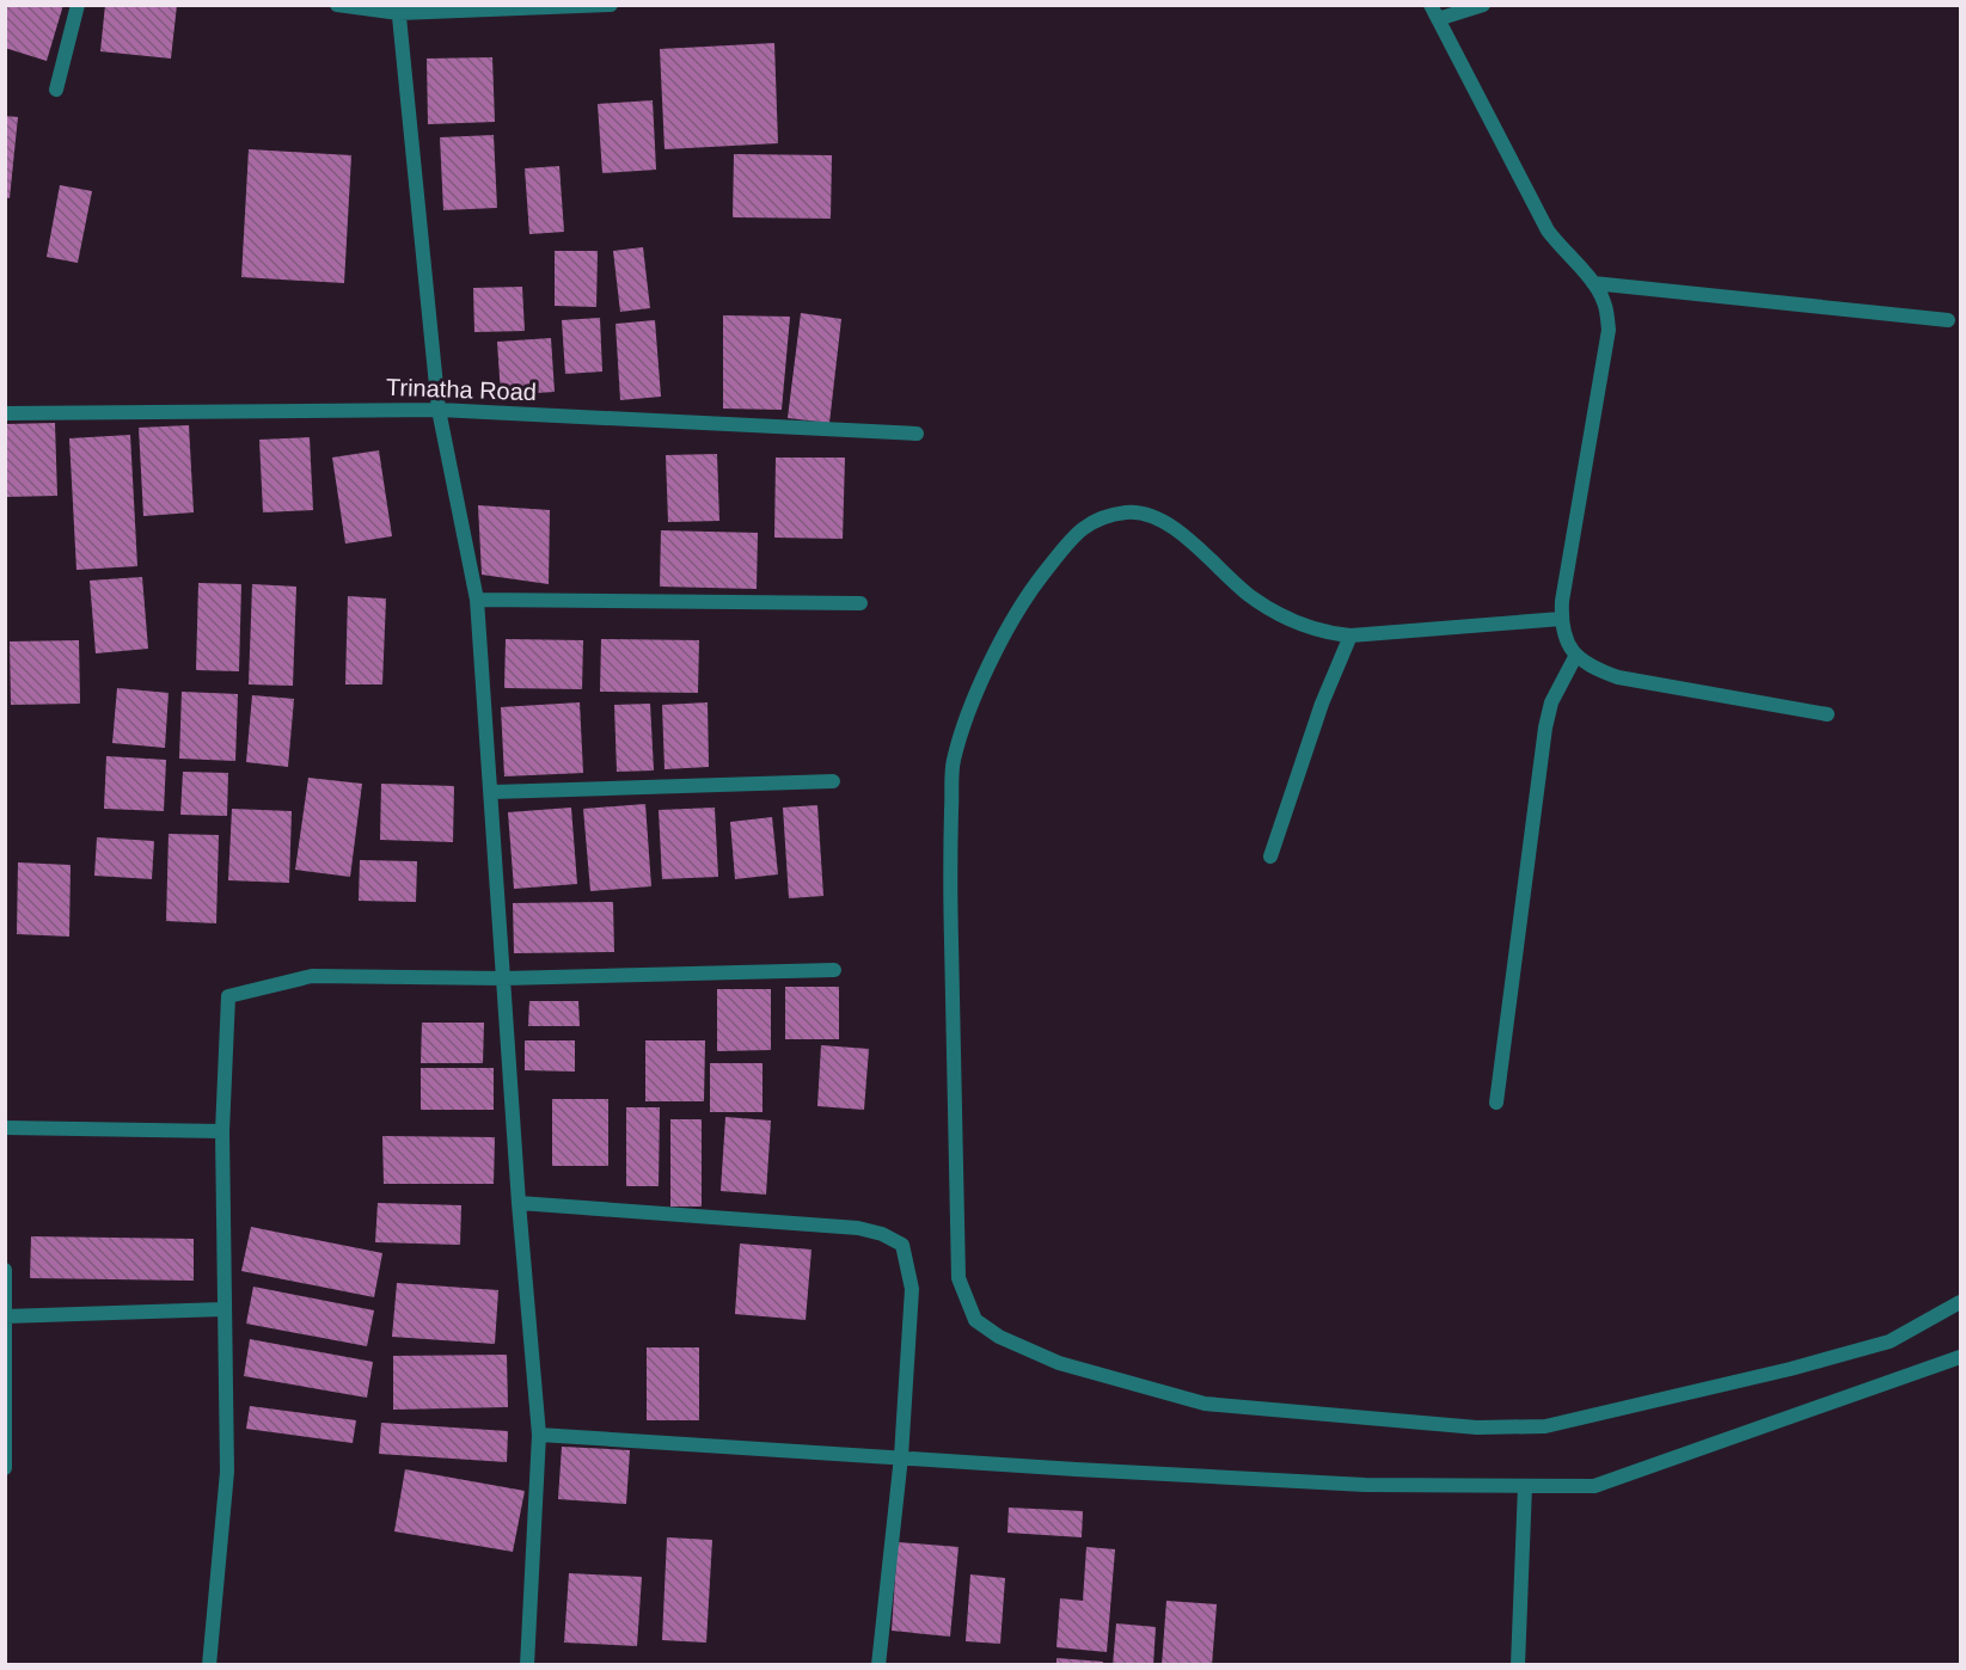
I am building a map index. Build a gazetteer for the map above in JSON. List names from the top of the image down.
{
  "streets": {
    "street": ["Trinatha Road"]
  }
}
